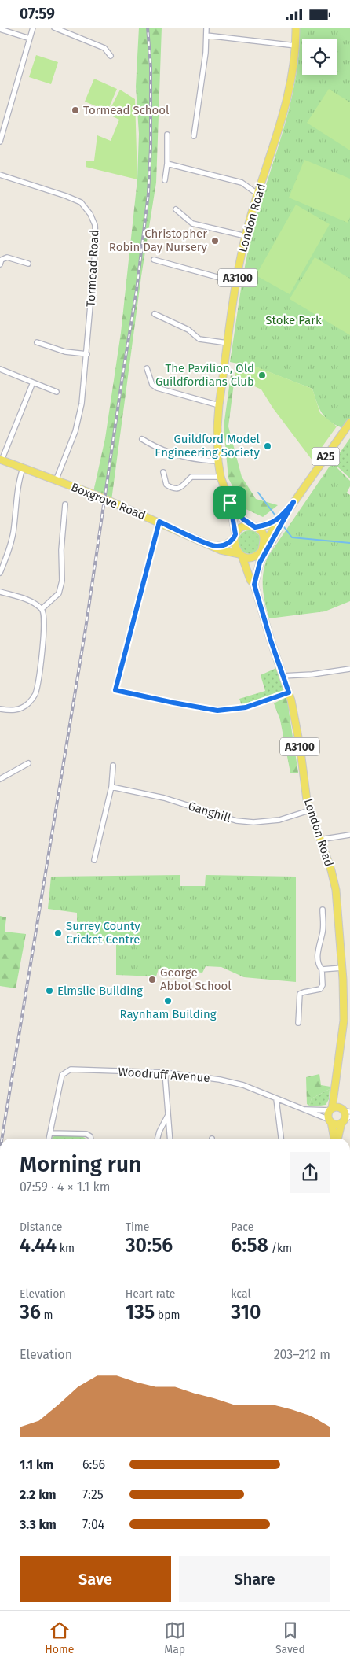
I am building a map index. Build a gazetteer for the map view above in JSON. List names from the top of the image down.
{
  "streets": {
    "main road": [
      "London Road",
      "A3100",
      "A25",
      "Boxgrove Road"
    ],
    "street": ["Tormead Road", "Ganghill", "Woodruff Avenue"]
  },
  "crossings": [
    ["London Road", "A3100"],
    ["London Road", "A25"],
    ["London Road", "Boxgrove Road"],
    ["London Road", "Ganghill"],
    ["London Road", "Woodruff Avenue"],
    ["Tormead Road", "Boxgrove Road"],
    ["A3100", "A25"],
    ["A3100", "Boxgrove Road"],
    ["A25", "Boxgrove Road"]
  ],
  "parks": ["Stoke Park"],
  "places": [
    "Tormead School",
    "Christopher Robin Day Nursery",
    "The Pavilion, Old Guildfordians Club",
    "Guildford Model Engineering Society",
    "Surrey County Cricket Centre",
    "George Abbot School",
    "Elmslie Building",
    "Raynham Building"
  ],
  "page": {
    "status": "07:59",
    "heading": ["Morning run", "07:59 · 4 × 1.1 km"],
    "stats": [
      ["Distance", "4.44 km"],
      ["Time", "30:56"],
      ["Pace", "6:58 /km"],
      ["Elevation", "36 m"],
      ["Heart rate", "135 bpm"],
      ["kcal", "310"]
    ],
    "chart": ["Elevation", "203–212 m"],
    "list": [
      {
        "name": "1.1 km",
        "note": "6:56"
      },
      {
        "name": "2.2 km",
        "note": "7:25"
      },
      {
        "name": "3.3 km",
        "note": "7:04"
      }
    ],
    "buttons": ["Save", "Share"],
    "tabs": ["Home", "Map", "Saved"]
  }
}
